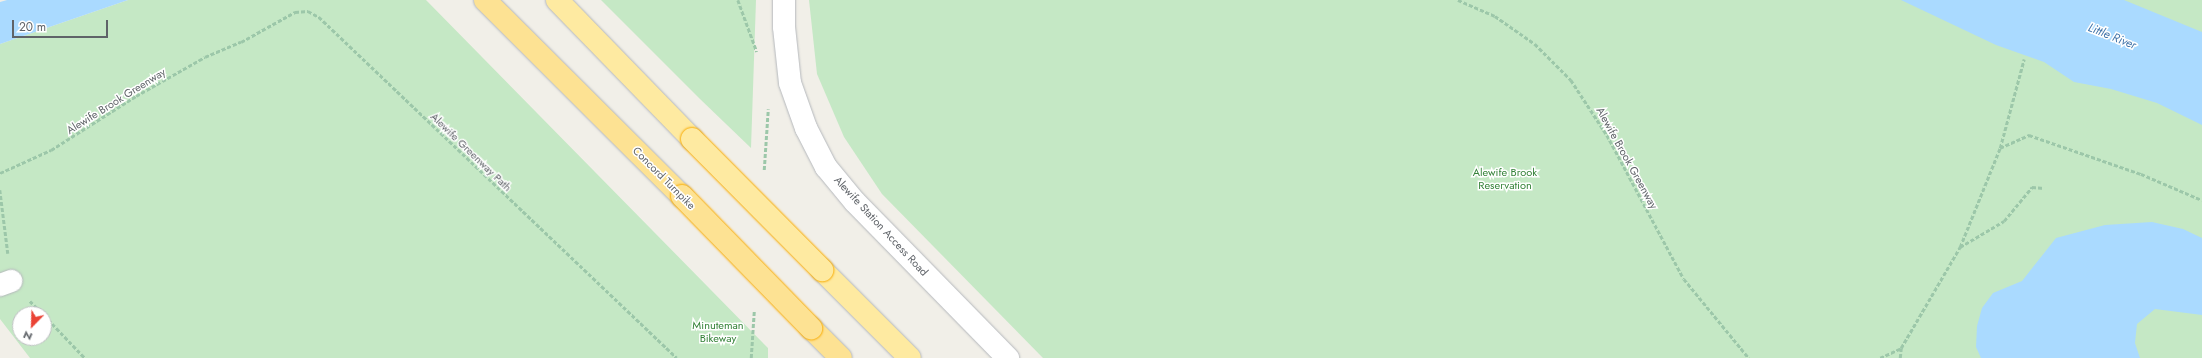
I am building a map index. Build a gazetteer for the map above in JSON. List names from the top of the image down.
{
  "streets": {
    "highway": ["Concord Turnpike"],
    "main road": ["Alewife Station Access Road"],
    "path": ["Alewife Brook Greenway", "Alewife Greenway Path"]
  },
  "crossings": [
    ["Alewife Brook Greenway", "Alewife Greenway Path"]
  ],
  "water": ["Little River"],
  "parks": ["Alewife Brook Reservation", "Minuteman Bikeway"],
  "scale_bar": "20 m",
  "north": "bottom left"
}
